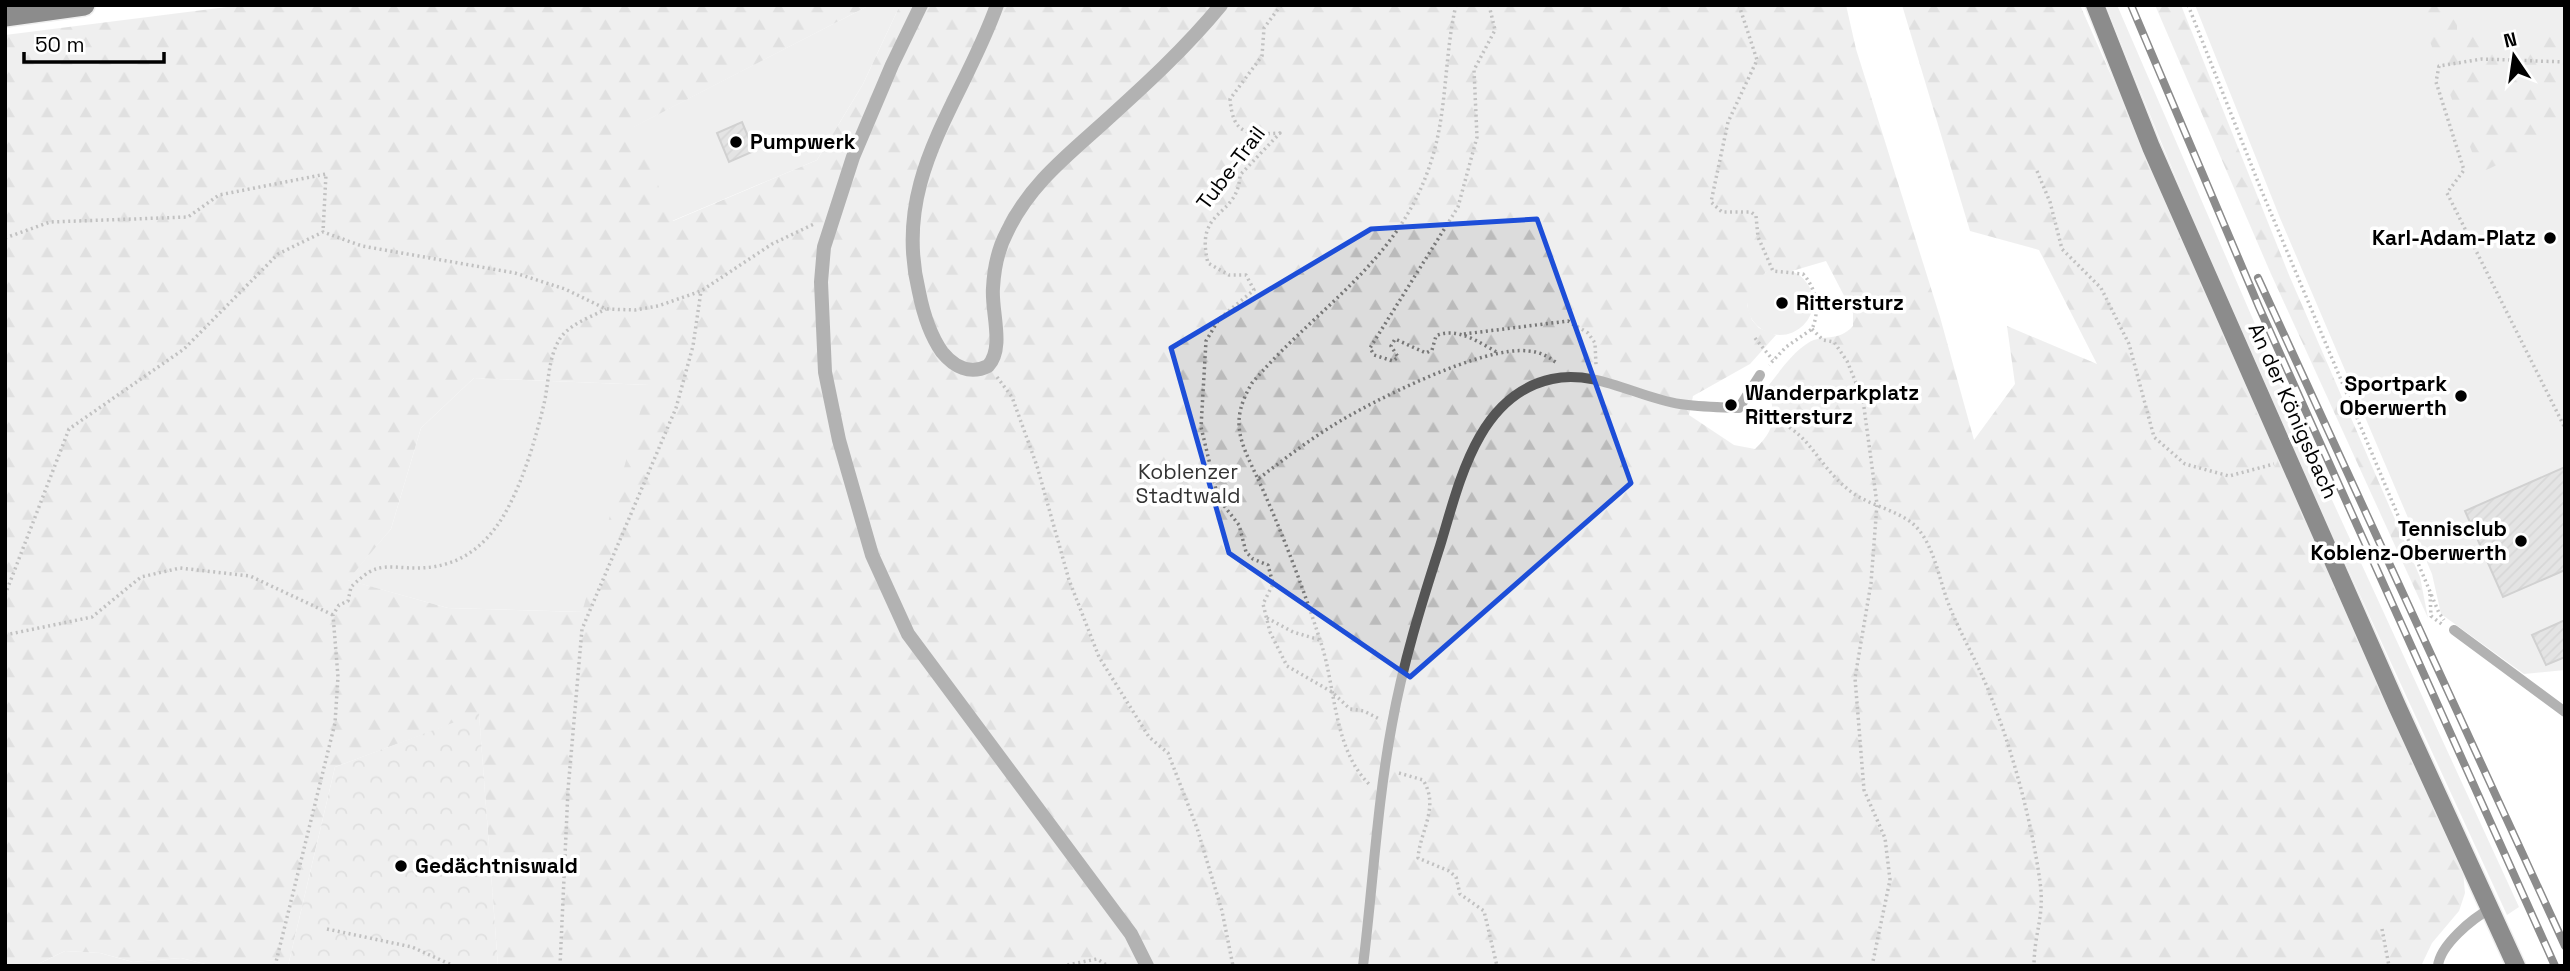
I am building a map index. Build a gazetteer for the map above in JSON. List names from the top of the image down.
{
  "streets": {
    "main road": ["An der Königsbach"],
    "path": ["Tube-Trail"]
  },
  "parks": ["Koblenzer Stadtwald"],
  "places": [
    "Pumpwerk",
    "Karl-Adam-Platz",
    "Rittersturz",
    "Sportpark Oberwerth",
    "Wanderparkplatz Rittersturz",
    "Tennisclub Koblenz-Oberwerth",
    "Gedächtniswald"
  ],
  "scale_bar": "50 m",
  "north": "top"
}
